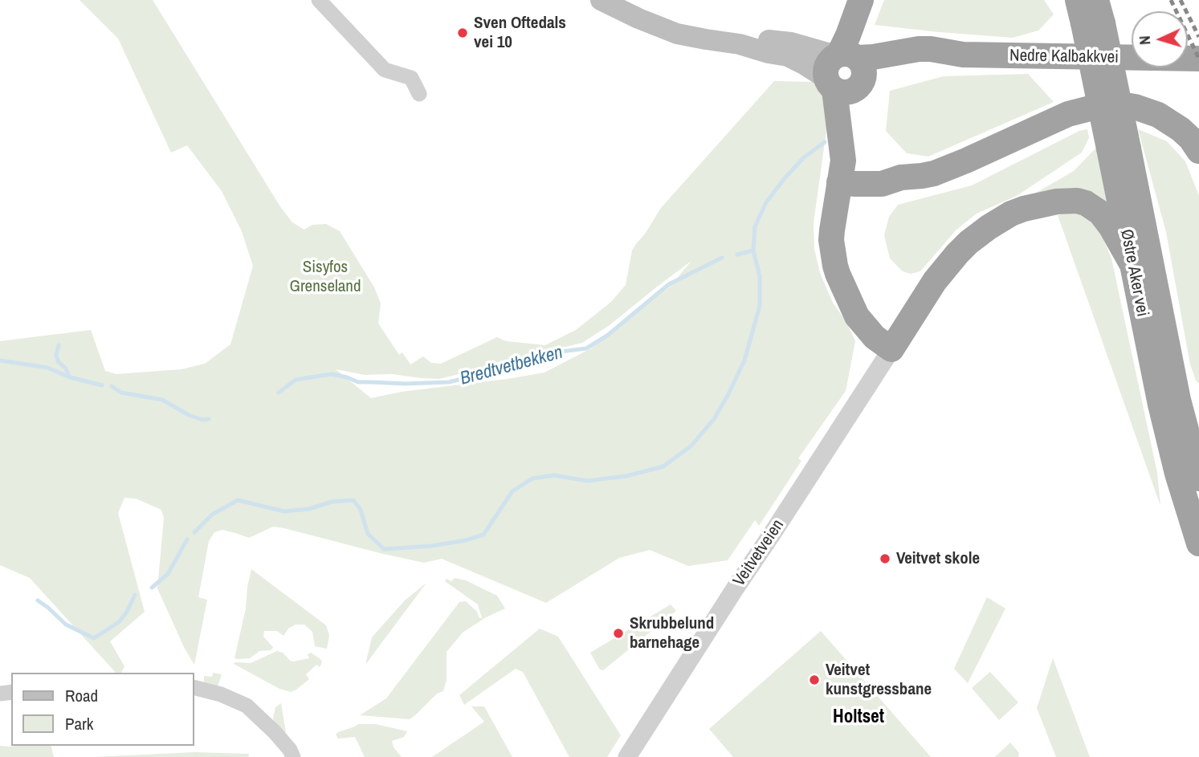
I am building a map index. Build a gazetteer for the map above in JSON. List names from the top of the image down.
{
  "streets": {
    "highway": ["Nedre Kalbakkvei", "Østre Aker vei"],
    "street": ["Veitvetveien"]
  },
  "districts": ["Holtset"],
  "water": ["Bredtvetbekken"],
  "parks": ["Sisyfos Grenseland"],
  "places": [
    "Sven Oftedals vei 10",
    "Veitvet skole",
    "Skrubbelund barnehage",
    "Veitvet kunstgressbane"
  ],
  "legend": ["Road", "Park"],
  "north": "left"
}
